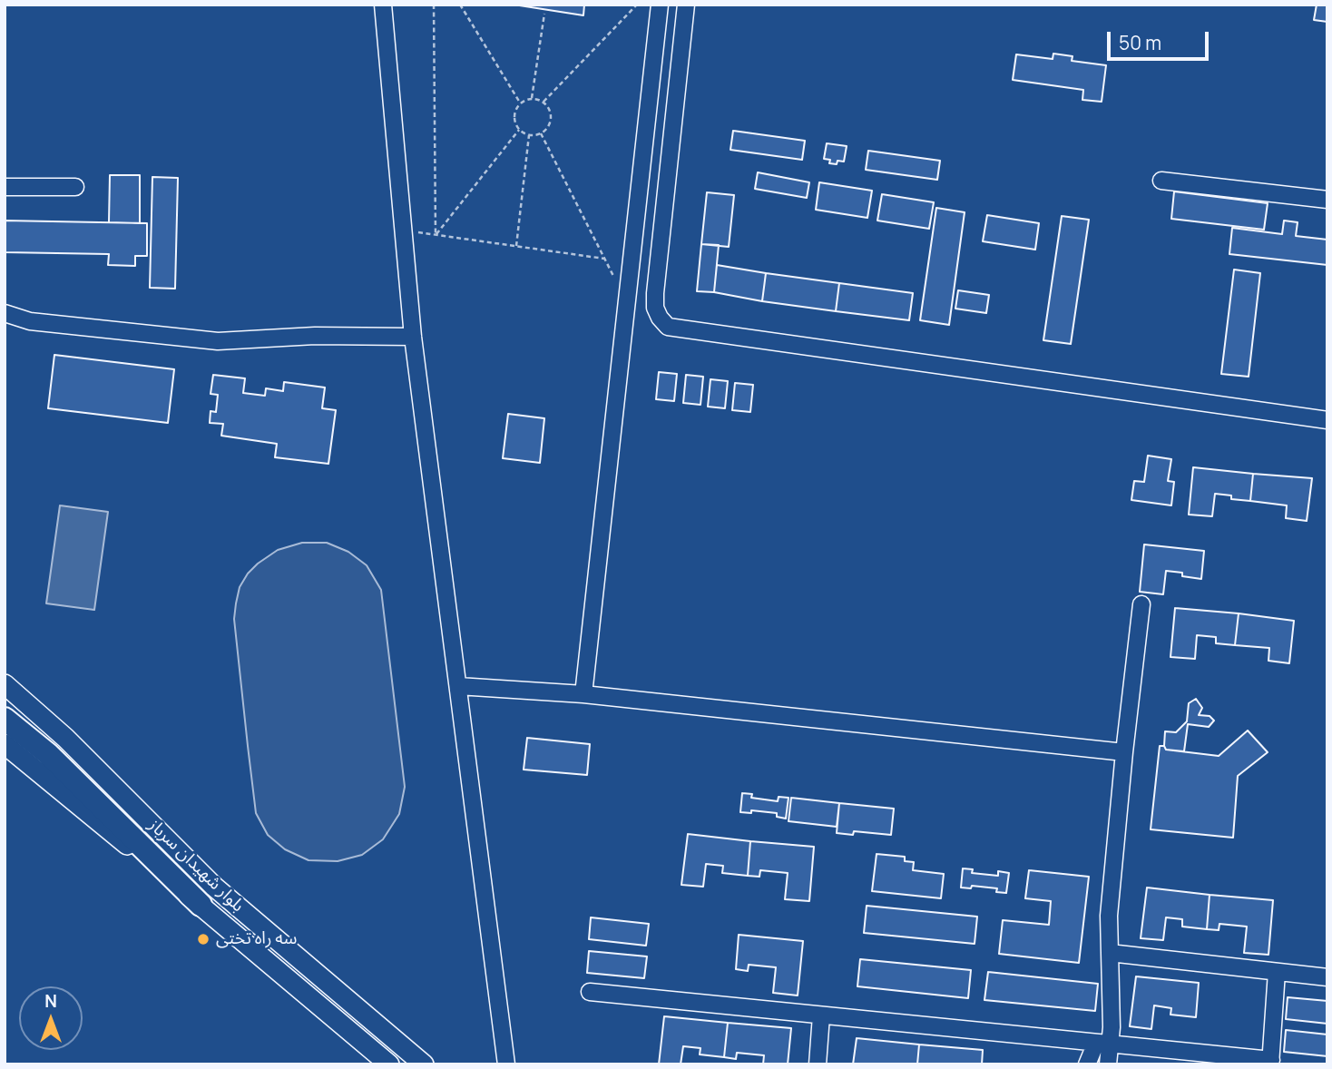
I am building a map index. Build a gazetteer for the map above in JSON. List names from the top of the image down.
{
  "streets": {
    "main road": ["بلوار شهیدان سرباز"]
  },
  "places": ["سه راه تختی"],
  "scale_bar": "50 m",
  "north": "top"
}
